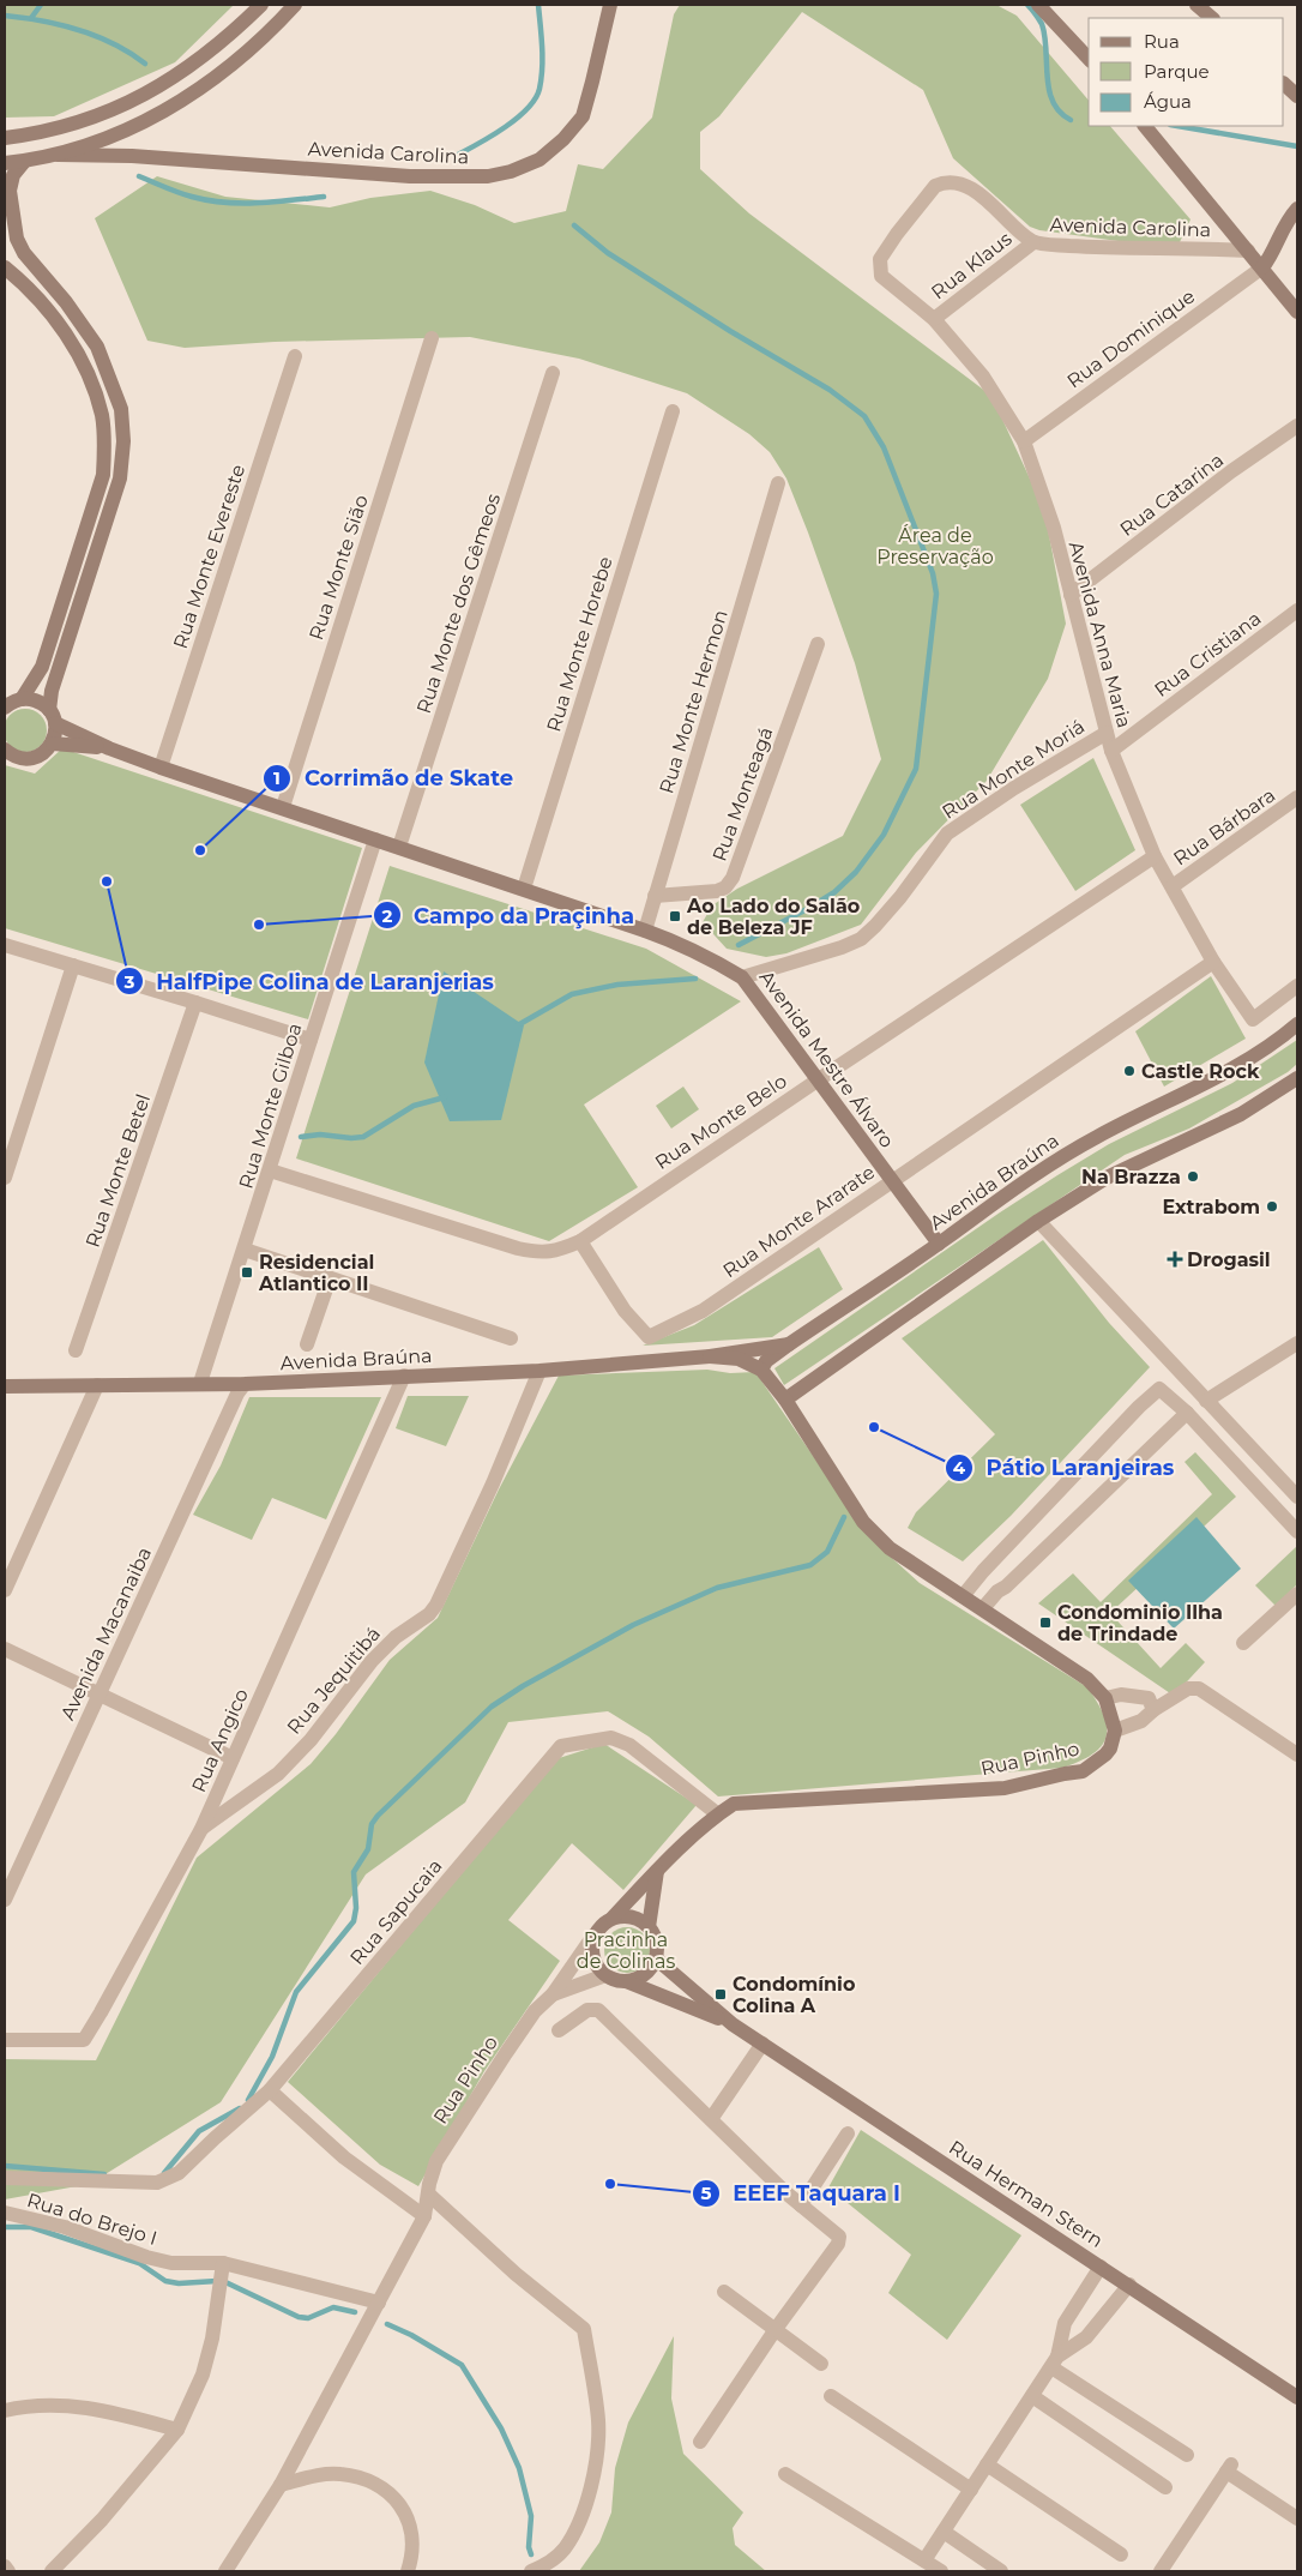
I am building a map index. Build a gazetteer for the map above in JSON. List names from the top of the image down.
{
  "streets": {
    "street": [
      "Avenida Carolina",
      "Rua Klaus",
      "Rua Dominique",
      "Rua Catarina",
      "Rua Monte Evereste",
      "Rua Monte Sião",
      "Rua Monte dos Gêmeos",
      "Avenida Anna Maria",
      "Rua Monte Horebe",
      "Rua Cristiana",
      "Rua Monte Hermon",
      "Rua Monte Moriá",
      "Rua Monteagá",
      "Rua Bárbara",
      "Avenida Mestre Álvaro",
      "Rua Monte Gilboa",
      "Rua Monte Belo",
      "Rua Monte Betel",
      "Avenida Braúna",
      "Rua Monte Ararate",
      "Avenida Macanaiba",
      "Rua Jequitibá",
      "Rua Angico",
      "Rua Pinho",
      "Rua Sapucaia",
      "Rua Herman Stern",
      "Rua do Brejo I"
    ]
  },
  "crossings": [
    ["Avenida Carolina", "Rua Klaus"],
    ["Avenida Carolina", "Rua Dominique"],
    ["Avenida Carolina", "Avenida Anna Maria"],
    ["Rua Klaus", "Avenida Anna Maria"],
    ["Rua Dominique", "Avenida Anna Maria"],
    ["Rua Catarina", "Avenida Anna Maria"],
    ["Rua Monte Evereste", "Avenida Mestre Álvaro"],
    ["Rua Monte Sião", "Avenida Mestre Álvaro"],
    ["Rua Monte dos Gêmeos", "Avenida Mestre Álvaro"],
    ["Avenida Anna Maria", "Rua Cristiana"],
    ["Avenida Anna Maria", "Rua Monte Moriá"],
    ["Avenida Anna Maria", "Rua Bárbara"],
    ["Avenida Anna Maria", "Rua Monte Belo"],
    ["Avenida Anna Maria", "Rua Monte Ararate"],
    ["Rua Monte Horebe", "Avenida Mestre Álvaro"],
    ["Rua Monte Hermon", "Rua Monteagá"],
    ["Rua Monte Hermon", "Avenida Mestre Álvaro"],
    ["Rua Monte Moriá", "Avenida Mestre Álvaro"],
    ["Avenida Mestre Álvaro", "Rua Monte Gilboa"],
    ["Avenida Mestre Álvaro", "Rua Monte Belo"],
    ["Avenida Mestre Álvaro", "Avenida Braúna"],
    ["Avenida Mestre Álvaro", "Rua Monte Ararate"],
    ["Rua Monte Gilboa", "Rua Monte Belo"],
    ["Rua Monte Gilboa", "Avenida Braúna"],
    ["Rua Monte Belo", "Rua Monte Ararate"],
    ["Avenida Braúna", "Avenida Macanaiba"],
    ["Avenida Braúna", "Rua Jequitibá"],
    ["Avenida Braúna", "Rua Angico"],
    ["Rua Jequitibá", "Rua Angico"],
    ["Rua Pinho", "Rua Sapucaia"],
    ["Rua Pinho", "Rua Herman Stern"],
    ["Rua Pinho", "Rua do Brejo I"]
  ],
  "parks": ["Área de Preservação", "Pracinha de Colinas"],
  "places": {
    "other": [
      "Corrimão de Skate",
      "HalfPipe Colina de Laranjerias",
      "Campo da Praçinha",
      "Castle Rock",
      "Na Brazza",
      "Extrabom",
      "Pátio Laranjeiras",
      "EEEF Taquara I"
    ],
    "transit": [
      "Ao Lado do Salão de Beleza JF",
      "Residencial Atlantico II",
      "Condominio Ilha de Trindade",
      "Condomínio Colina A"
    ],
    "health": ["Drogasil"]
  },
  "legend": ["Rua", "Parque", "Água"]
}
